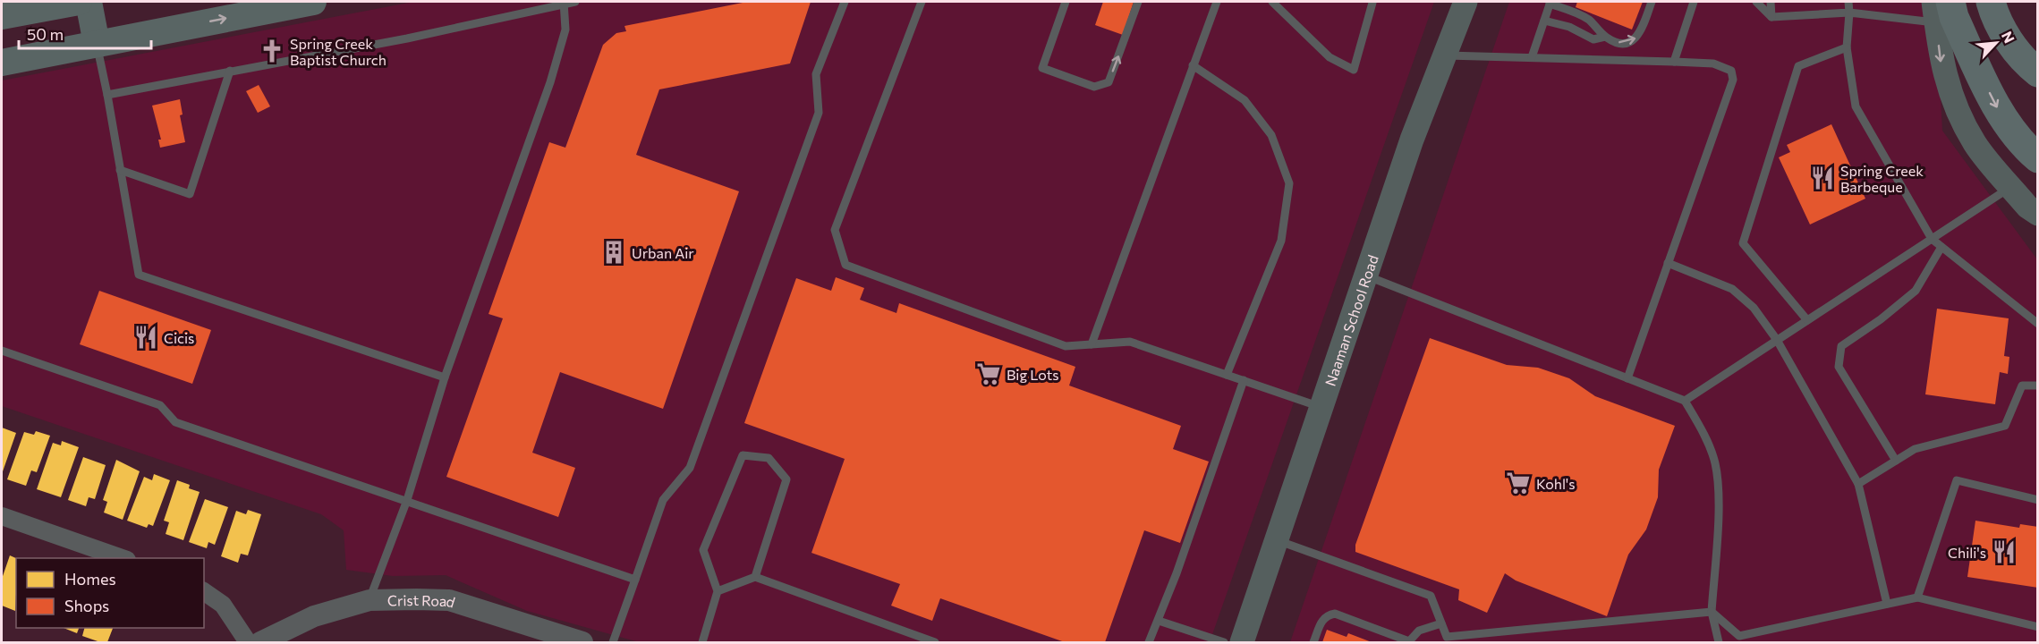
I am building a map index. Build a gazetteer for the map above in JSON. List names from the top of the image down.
{
  "streets": {
    "main road": ["Naaman School Road"],
    "street": ["Crist Road"]
  },
  "places": {
    "church": ["Spring Creek Baptist Church"],
    "restaurant": ["Spring Creek Barbeque", "Cicis", "Chili's"],
    "building": ["Urban Air"],
    "supermarket": ["Big Lots", "Kohl's"]
  },
  "legend": ["Homes", "Shops"],
  "scale_bar": "50 m",
  "north": "top right"
}
